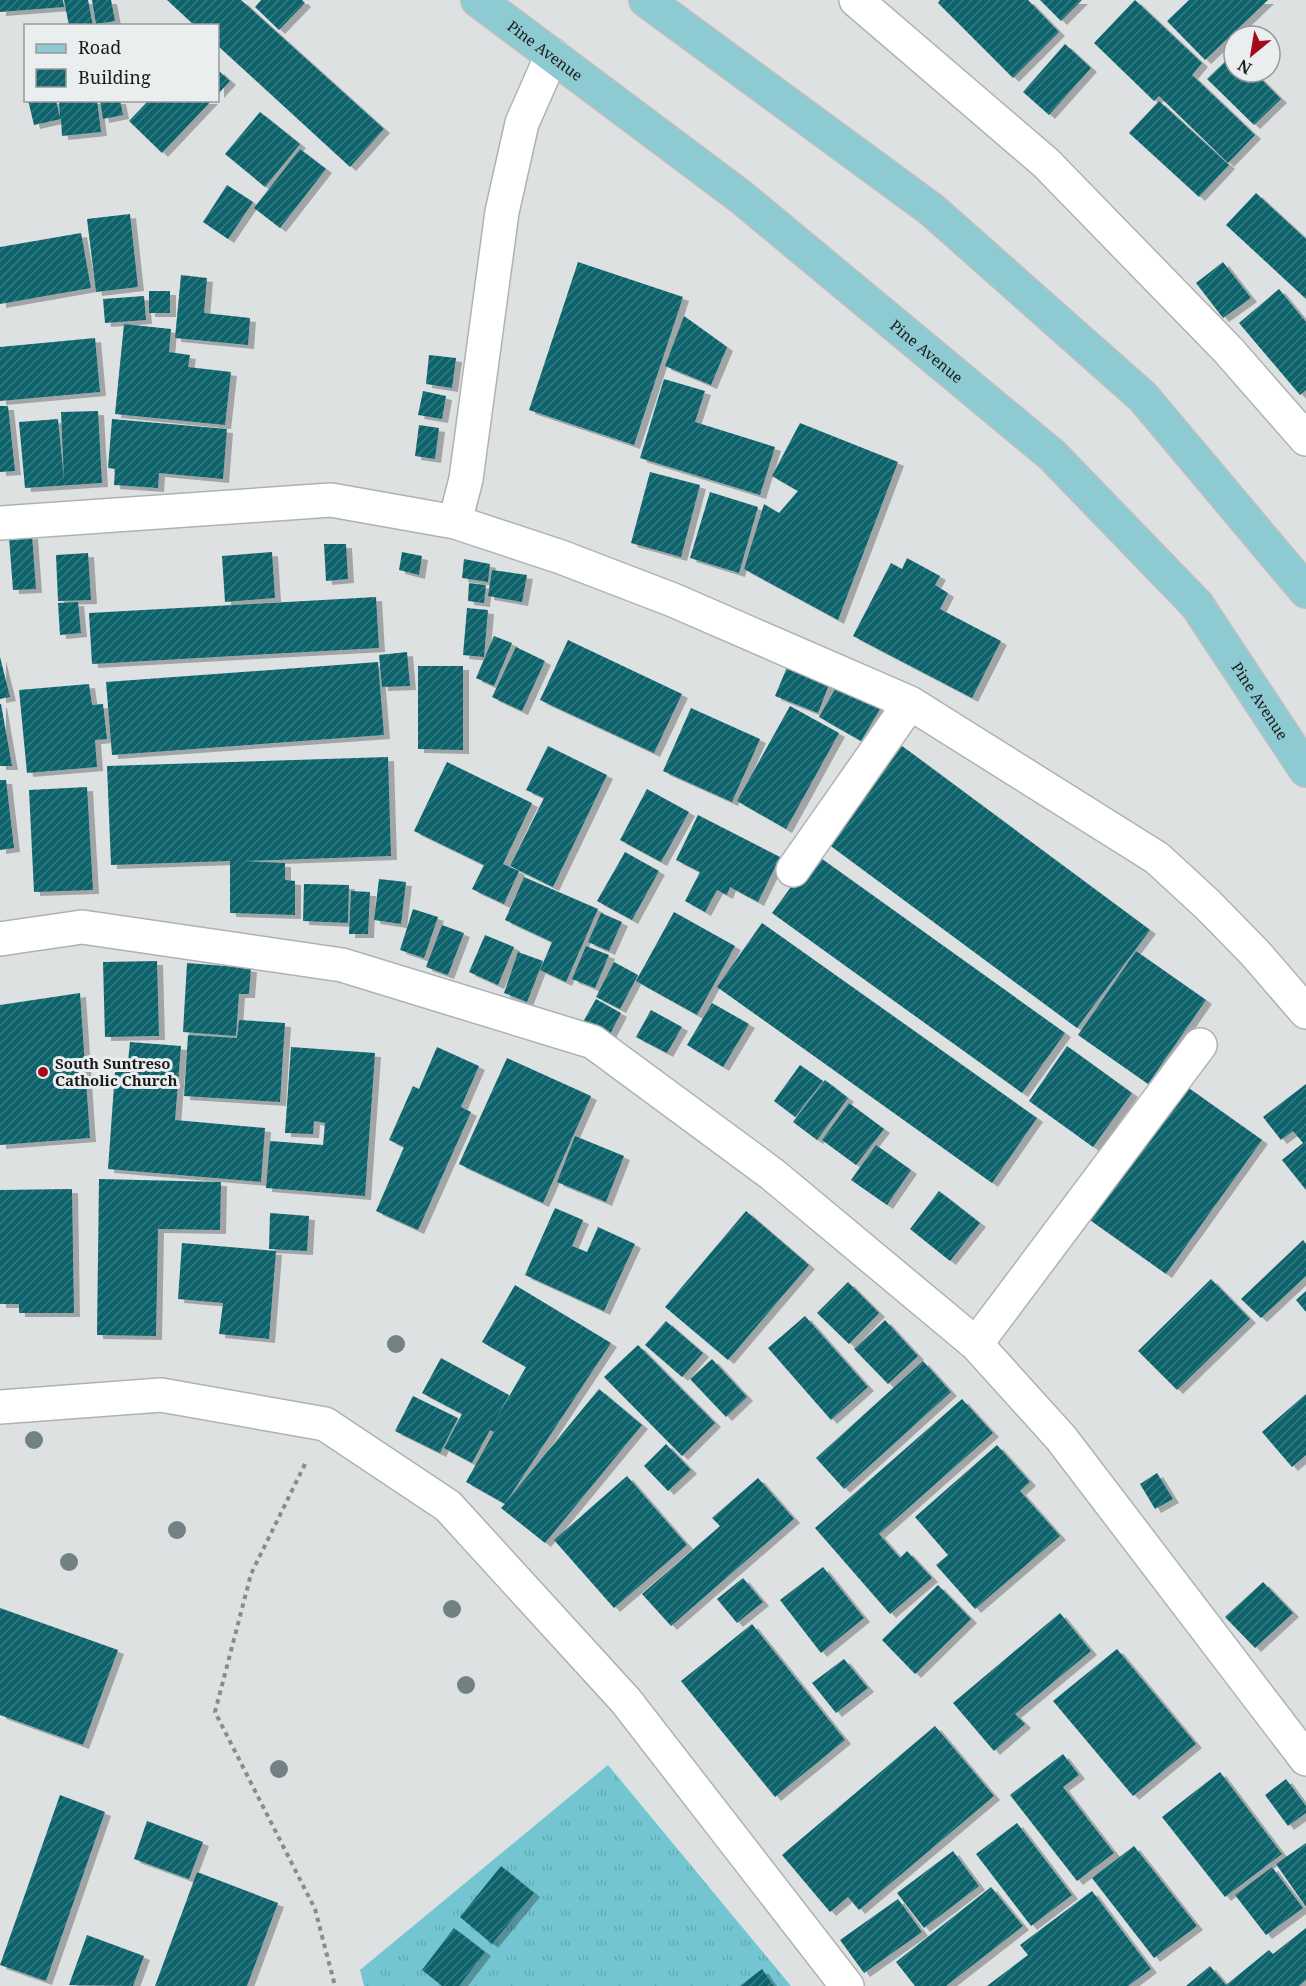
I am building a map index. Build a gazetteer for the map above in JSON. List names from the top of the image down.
{
  "streets": {
    "main road": ["Pine Avenue"]
  },
  "places": ["South Suntreso Catholic Church"],
  "legend": ["Road", "Building"],
  "north": "bottom left"
}
